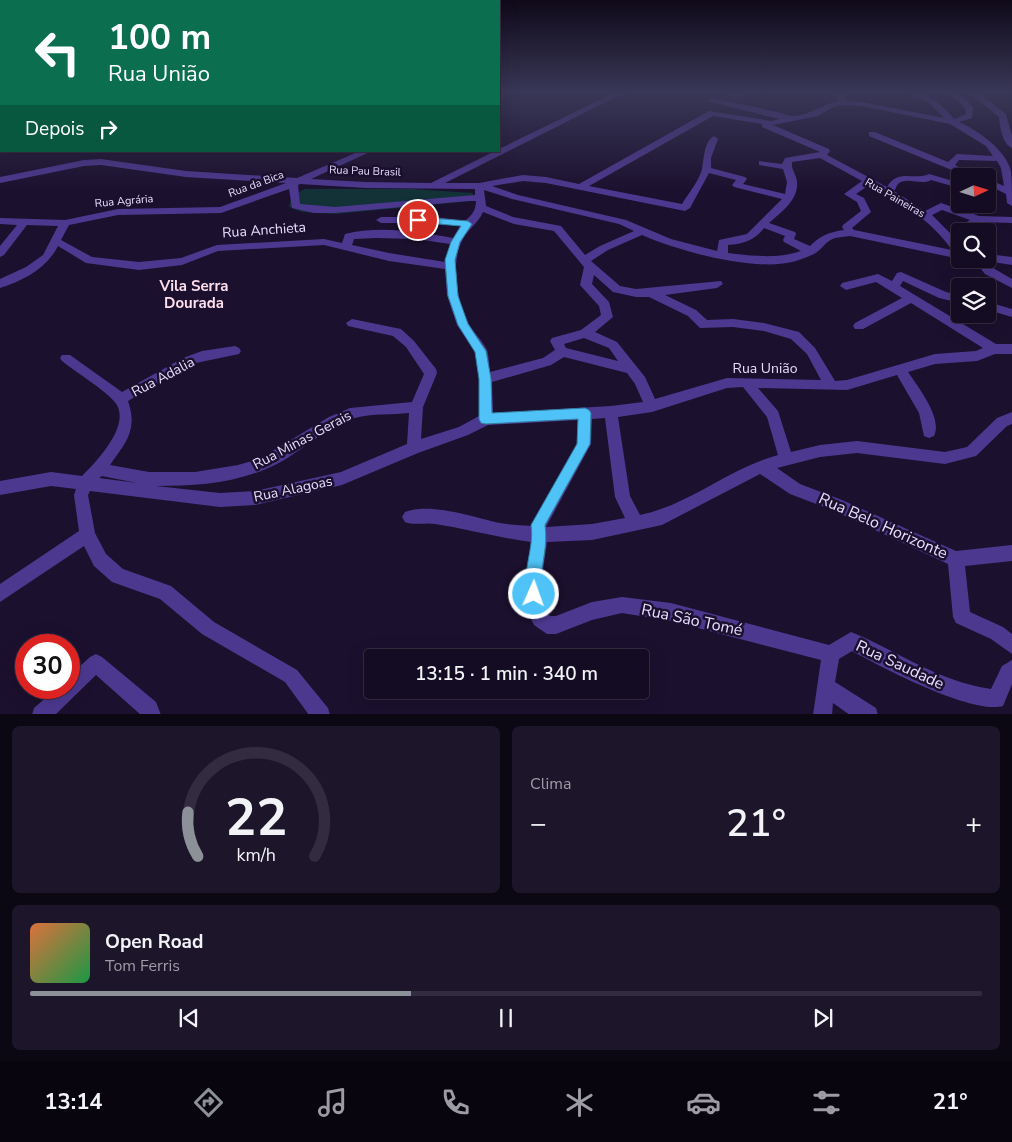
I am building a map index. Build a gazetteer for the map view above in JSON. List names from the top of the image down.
{
  "streets": {
    "street": [
      "Rua Pau Brasil",
      "Rua da Bica",
      "Rua Paineiras",
      "Rua Agrária",
      "Rua Anchieta",
      "Rua União",
      "Rua Adalia",
      "Rua Minas Gerais",
      "Rua Alagoas",
      "Rua Belo Horizonte",
      "Rua São Tomé",
      "Rua Saudade"
    ]
  },
  "crossings": [
    ["Rua Pau Brasil", "Rua da Bica"],
    ["Rua da Bica", "Rua Agrária"],
    ["Rua União", "Rua Alagoas"],
    ["Rua União", "Rua São Tomé"],
    ["Rua Adalia", "Rua Minas Gerais"],
    ["Rua Adalia", "Rua Alagoas"],
    ["Rua São Tomé", "Rua Saudade"]
  ],
  "districts": ["Vila Serra Dourada"],
  "north": "right",
  "page": {
    "turn": ["100 m", "Rua União"],
    "then": "Depois",
    "limit": "30",
    "trip": "13:15 · 1 min · 340 m",
    "tile": "Clima",
    "heat": ["−", "21°", "+"],
    "song": ["Open Road", "Tom Ferris"],
    "tabs": ["13:14", "21°"],
    "gauge": ["22", "km/h"]
  }
}
